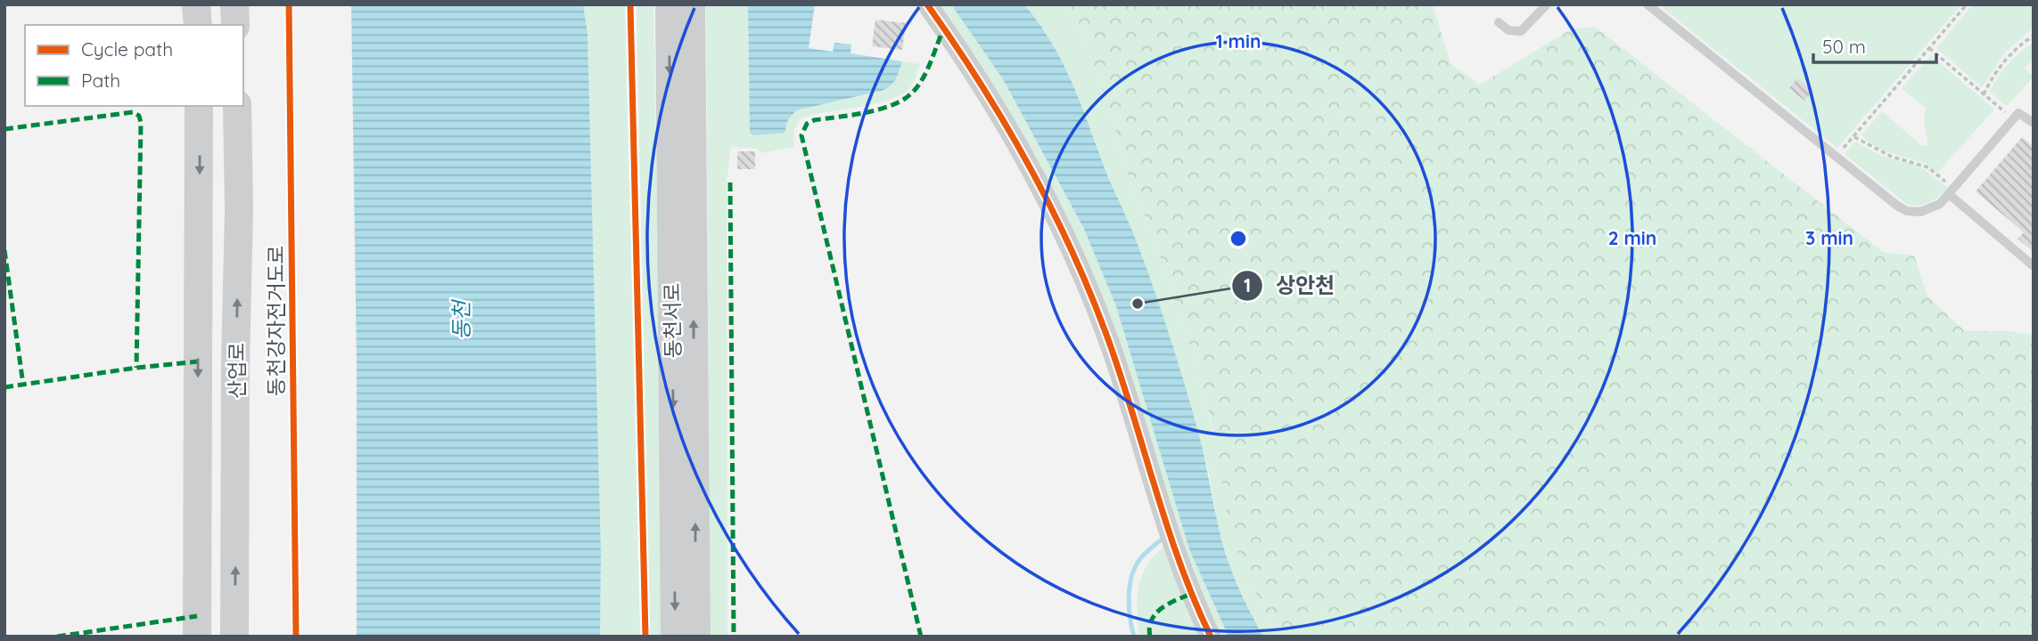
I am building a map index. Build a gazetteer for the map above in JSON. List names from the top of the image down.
{
  "streets": {
    "main road": ["동천서로", "산업로"],
    "cycle path": ["동천강자전거도로"]
  },
  "water": ["동천"],
  "places": ["상안천"],
  "legend": ["Cycle path", "Path"],
  "scale_bar": "50 m",
  "rings": ["1 min", "2 min", "3 min"]
}
